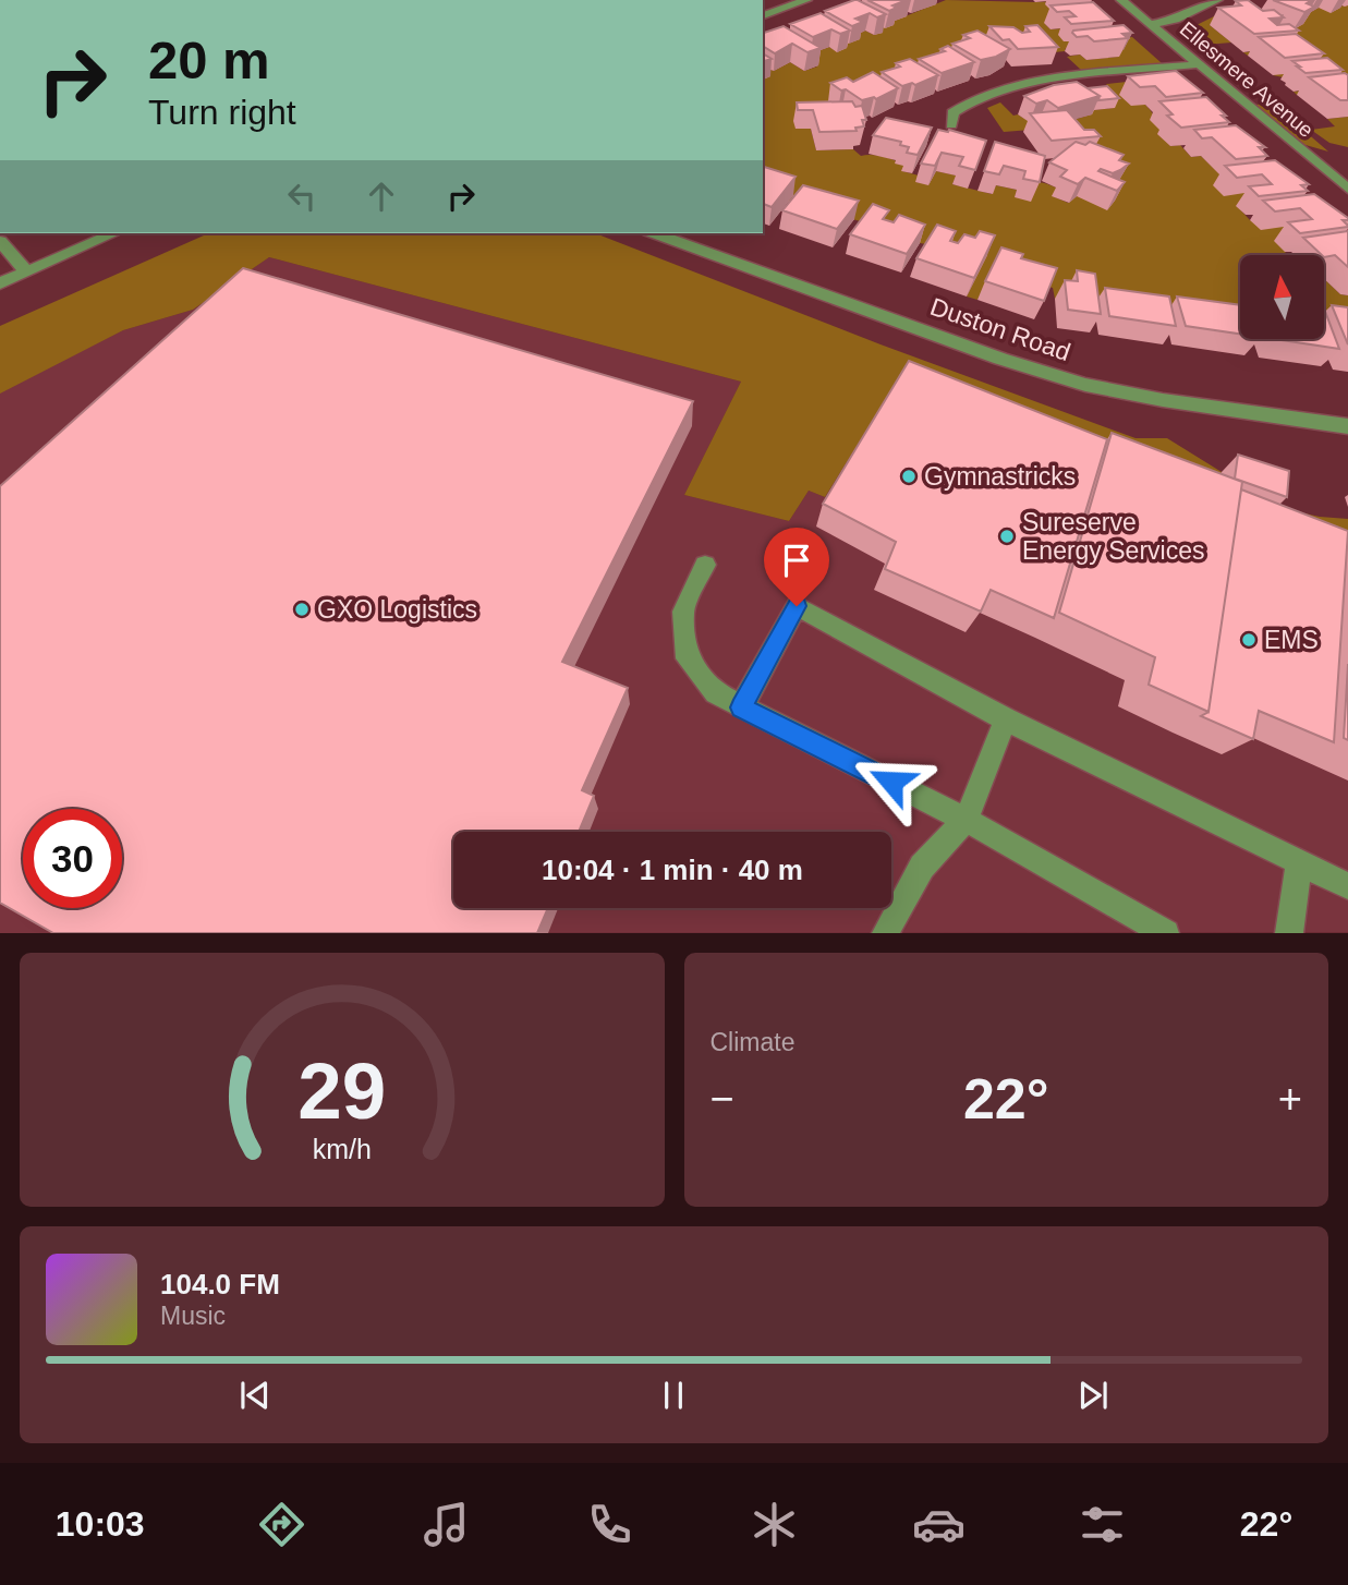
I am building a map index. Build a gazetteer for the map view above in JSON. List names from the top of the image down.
{
  "streets": {
    "street": ["Ellesmere Avenue", "Duston Road"]
  },
  "places": [
    "Gymnastricks",
    "Sureserve Energy Services",
    "GXO Logistics",
    "EMS"
  ],
  "north": "top",
  "page": {
    "turn": ["20 m", "Turn right"],
    "limit": "30",
    "trip": "10:04 · 1 min · 40 m",
    "tile": "Climate",
    "heat": ["−", "22°", "+"],
    "song": ["104.0 FM", "Music"],
    "tabs": ["10:03", "22°"],
    "gauge": ["29", "km/h"]
  }
}
